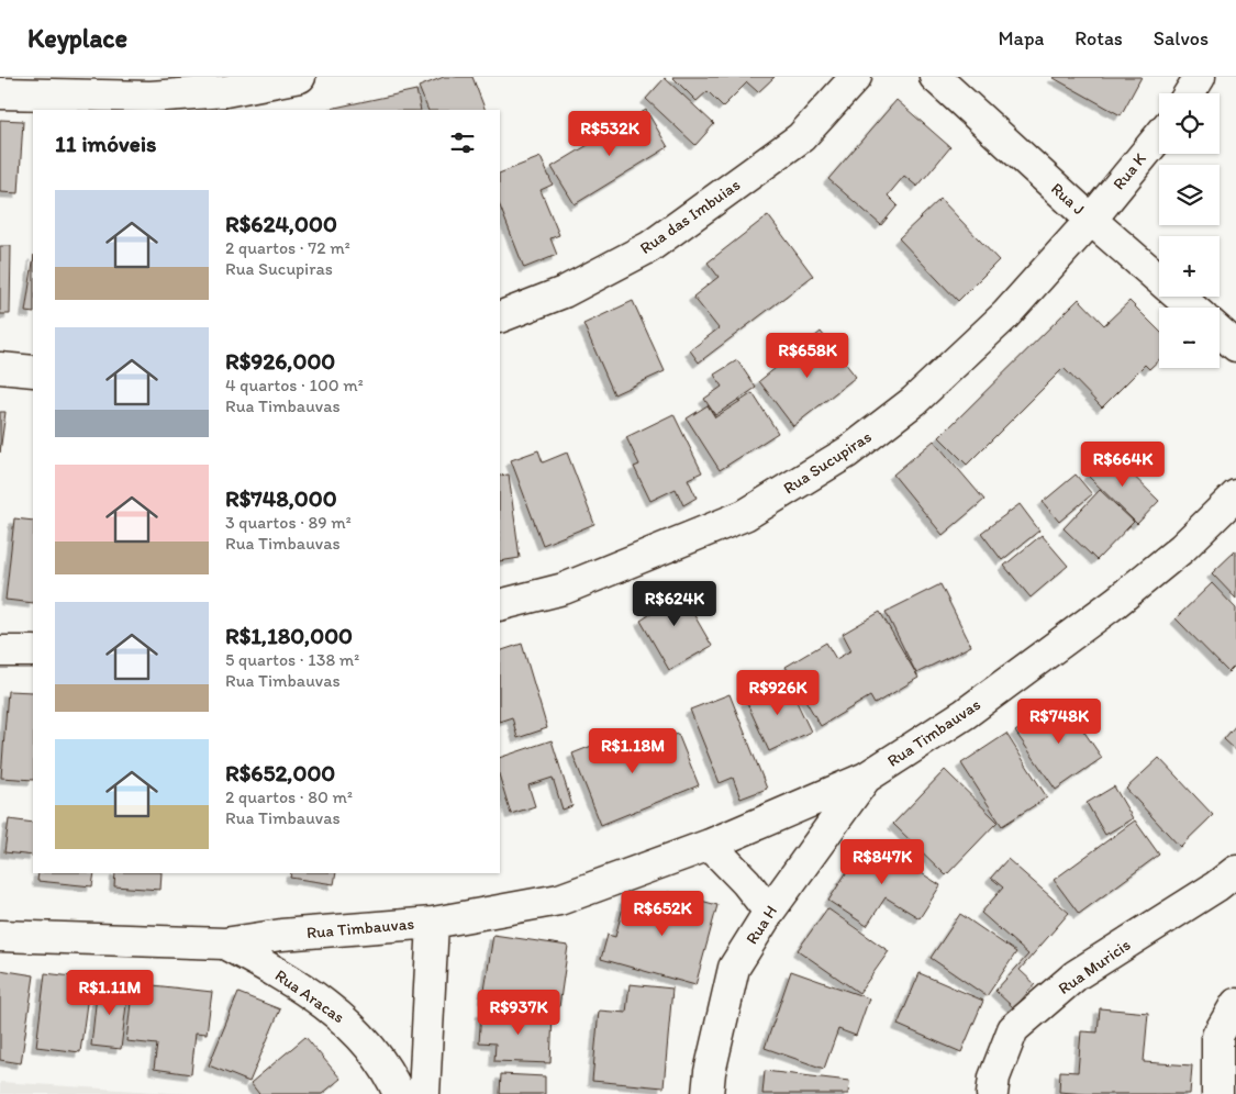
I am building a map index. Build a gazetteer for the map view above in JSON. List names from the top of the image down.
{
  "streets": {
    "street": [
      "Rua K",
      "Rua J",
      "Rua das Imbuias",
      "Rua Sucupiras",
      "Rua Timbauvas",
      "Rua H",
      "Rua Muricis",
      "Rua Aracas"
    ]
  },
  "crossings": [
    ["Rua K", "Rua J"],
    ["Rua K", "Rua Sucupiras"],
    ["Rua J", "Rua Sucupiras"],
    ["Rua Timbauvas", "Rua H"],
    ["Rua Timbauvas", "Rua Aracas"]
  ],
  "page": {
    "header": "Keyplace",
    "nav": ["Mapa", "Rotas", "Salvos"],
    "map_buttons": ["+", "−"],
    "heading": "11 imóveis",
    "price": [
      "R$532K",
      "R$658K",
      "R$664K",
      "R$624K",
      "R$926K",
      "R$748K",
      "R$1.18M",
      "R$847K",
      "R$652K",
      "R$1.11M",
      "R$937K"
    ],
    "list": [
      {
        "name": "R$624,000",
        "note": "2 quartos · 72 m² · Rua Sucupiras"
      },
      {
        "name": "R$926,000",
        "note": "4 quartos · 100 m² · Rua Timbauvas"
      },
      {
        "name": "R$748,000",
        "note": "3 quartos · 89 m² · Rua Timbauvas"
      },
      {
        "name": "R$1,180,000",
        "note": "5 quartos · 138 m² · Rua Timbauvas"
      },
      {
        "name": "R$652,000",
        "note": "2 quartos · 80 m² · Rua Timbauvas"
      }
    ]
  }
}
